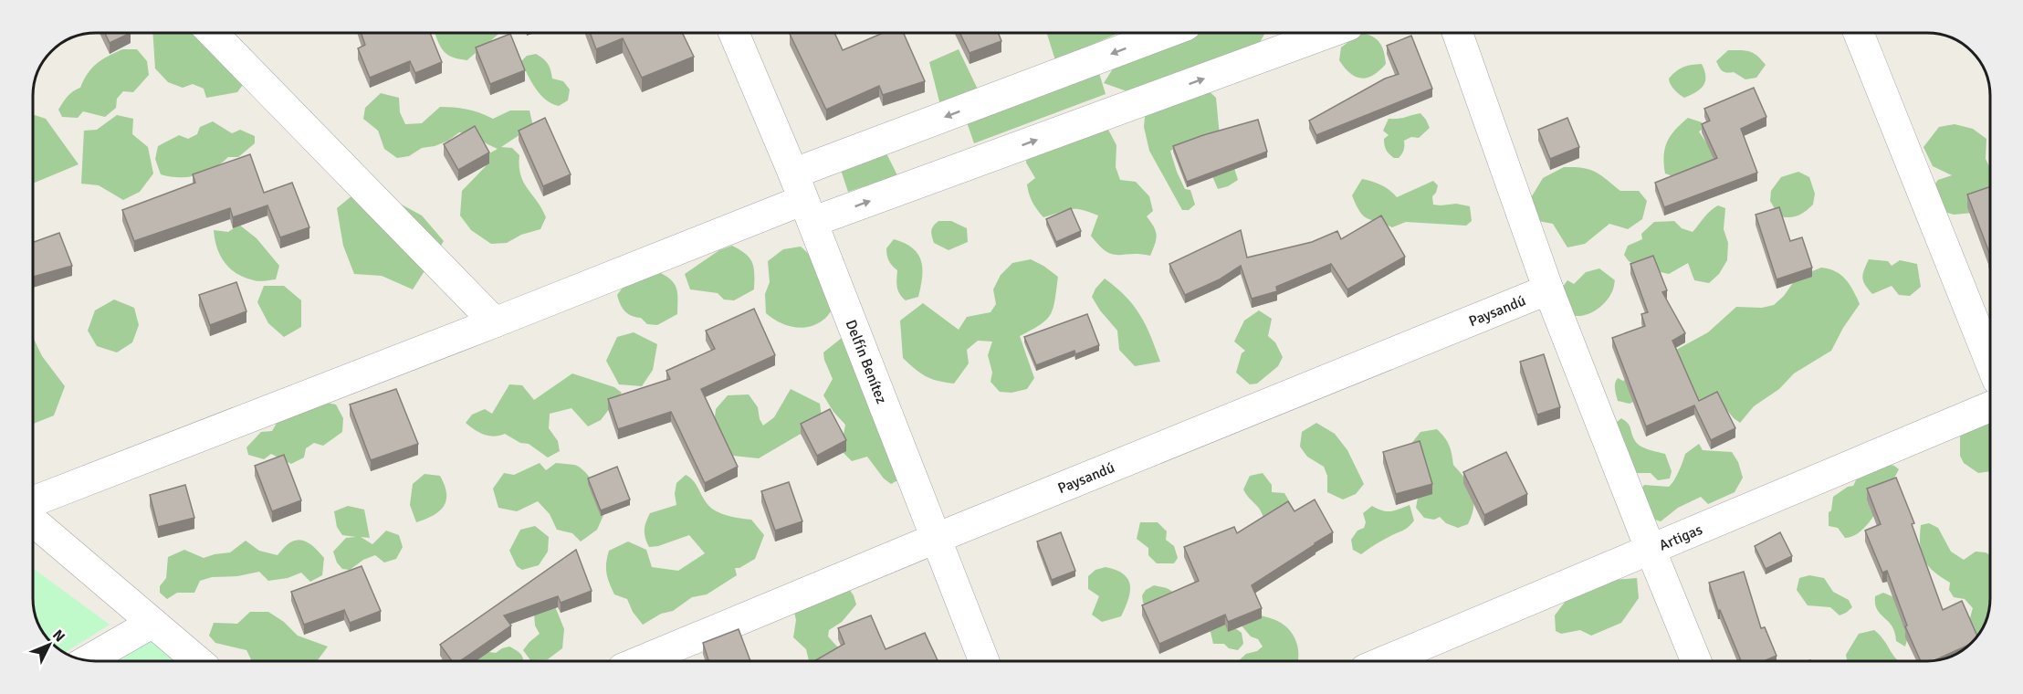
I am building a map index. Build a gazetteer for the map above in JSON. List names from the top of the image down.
{
  "streets": {
    "street": ["Paysandú", "Delfín Benítez", "Artigas"]
  },
  "crossings": [
    ["Paysandú", "Delfín Benítez"]
  ],
  "north": "top right"
}
